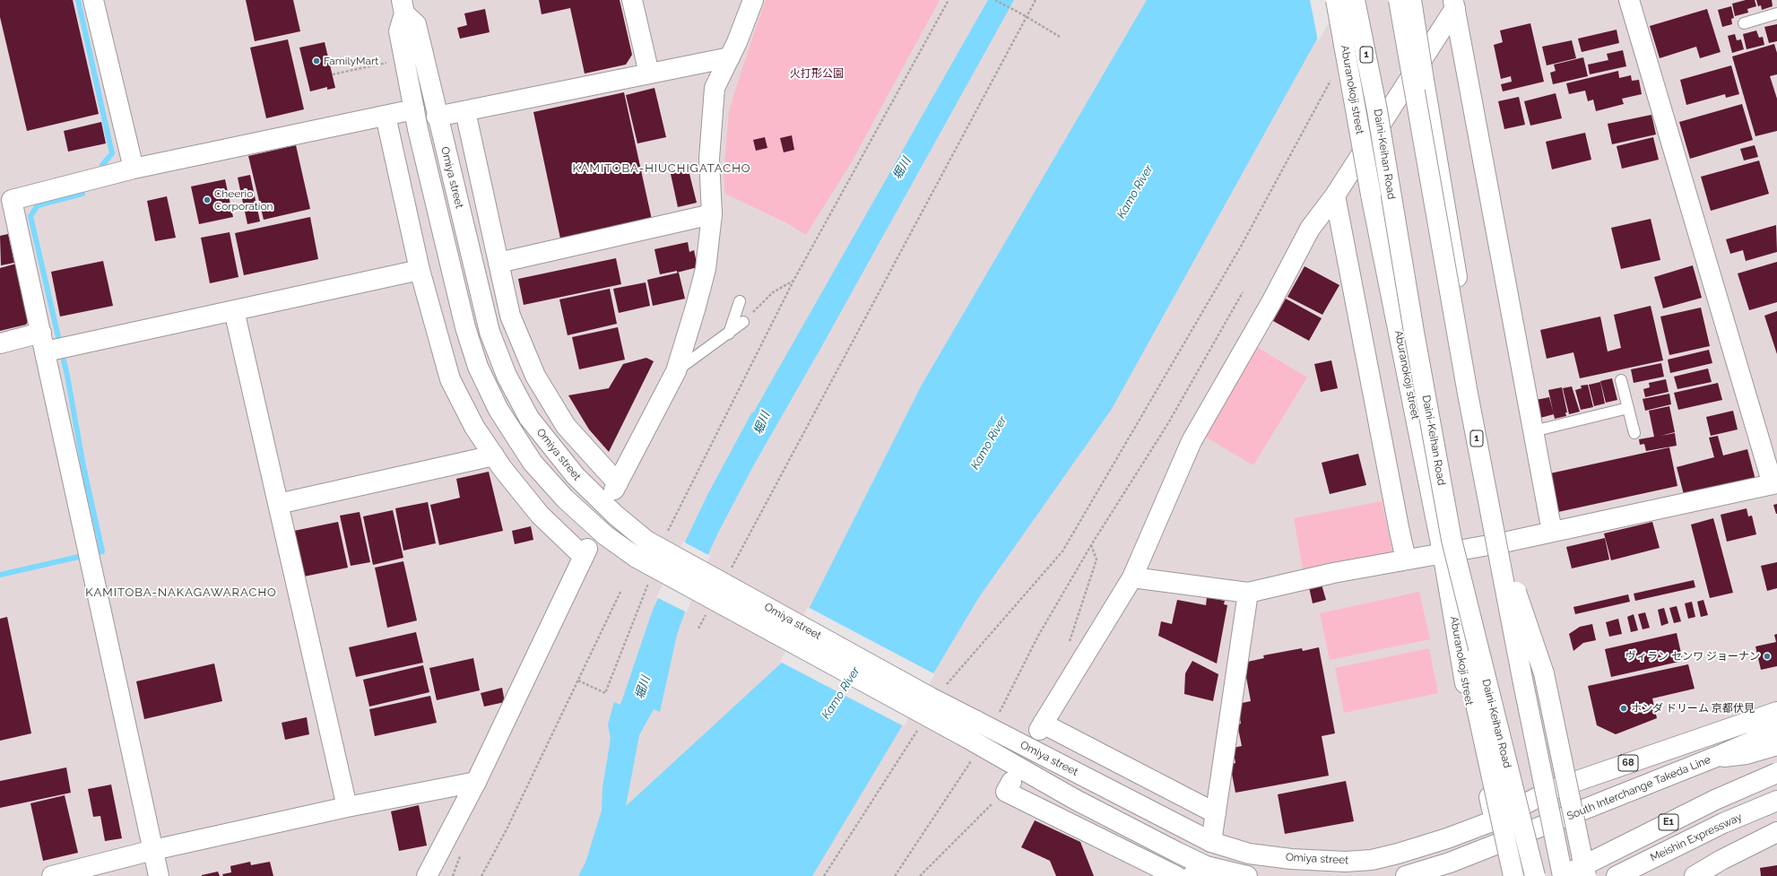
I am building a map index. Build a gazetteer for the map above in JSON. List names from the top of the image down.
{
  "streets": {
    "main road": [
      "1",
      "Aburanokoji street",
      "Daini-Keihan Road",
      "Omiya street",
      "68",
      "South Interchange Takeda Line",
      "E1",
      "Meishin Expressway"
    ]
  },
  "crossings": [
    ["1", "E1"],
    ["Aburanokoji street", "Daini-Keihan Road"],
    ["Aburanokoji street", "Omiya street"],
    ["Aburanokoji street", "68"],
    ["Aburanokoji street", "South Interchange Takeda Line"],
    ["Omiya street", "68"]
  ],
  "districts": ["KAMITOBA-HIUCHIGATACHO", "KAMITOBA-NAKAGAWARACHO"],
  "water": ["堀川", "Kamo River"],
  "parks": ["火打形公園"],
  "places": [
    "FamilyMart",
    "Cheerio Corporation",
    "ヴィラン センワ ジョーナン",
    "ホンダ ドリーム 京都伏見"
  ]
}
